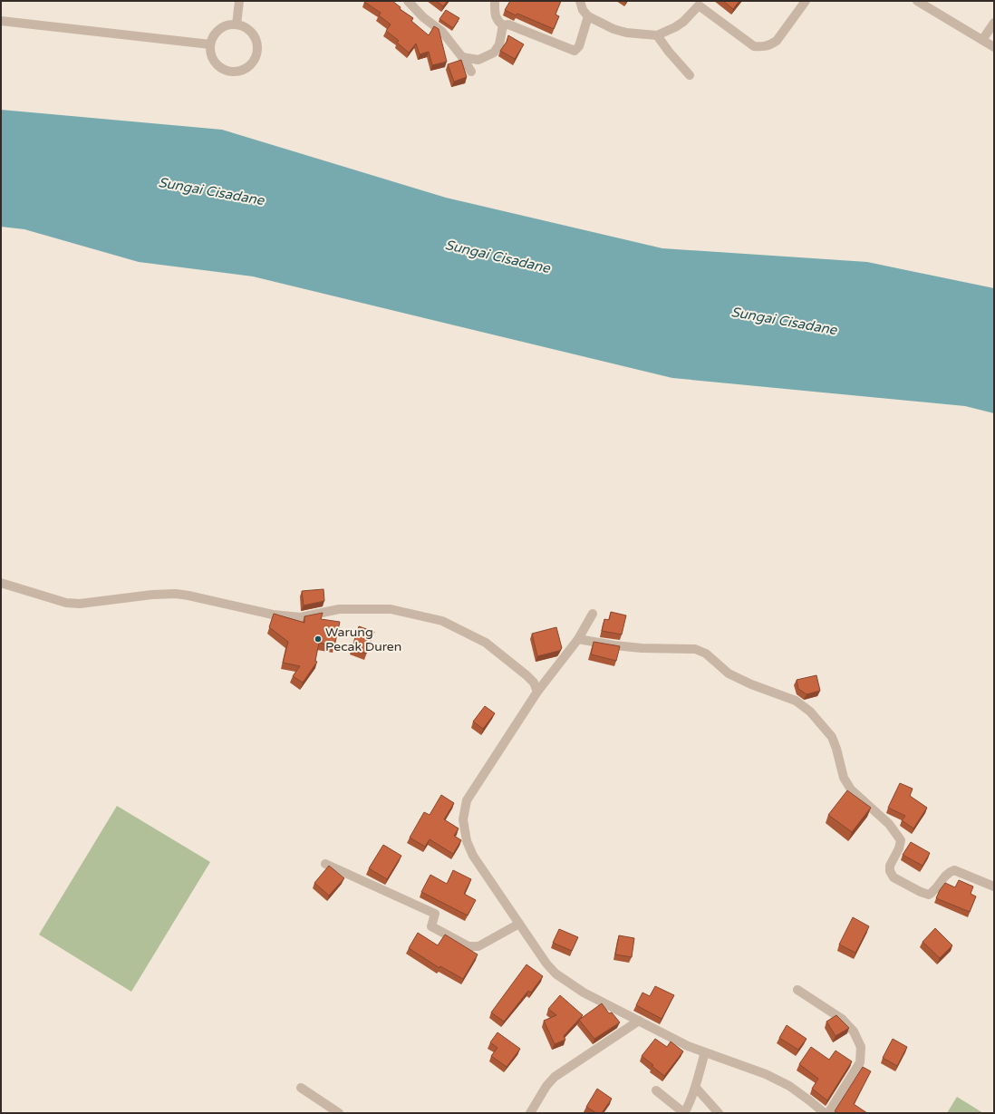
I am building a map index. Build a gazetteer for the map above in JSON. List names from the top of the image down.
{
  "water": ["Sungai Cisadane"],
  "places": ["Warung Pecak Duren"]
}
